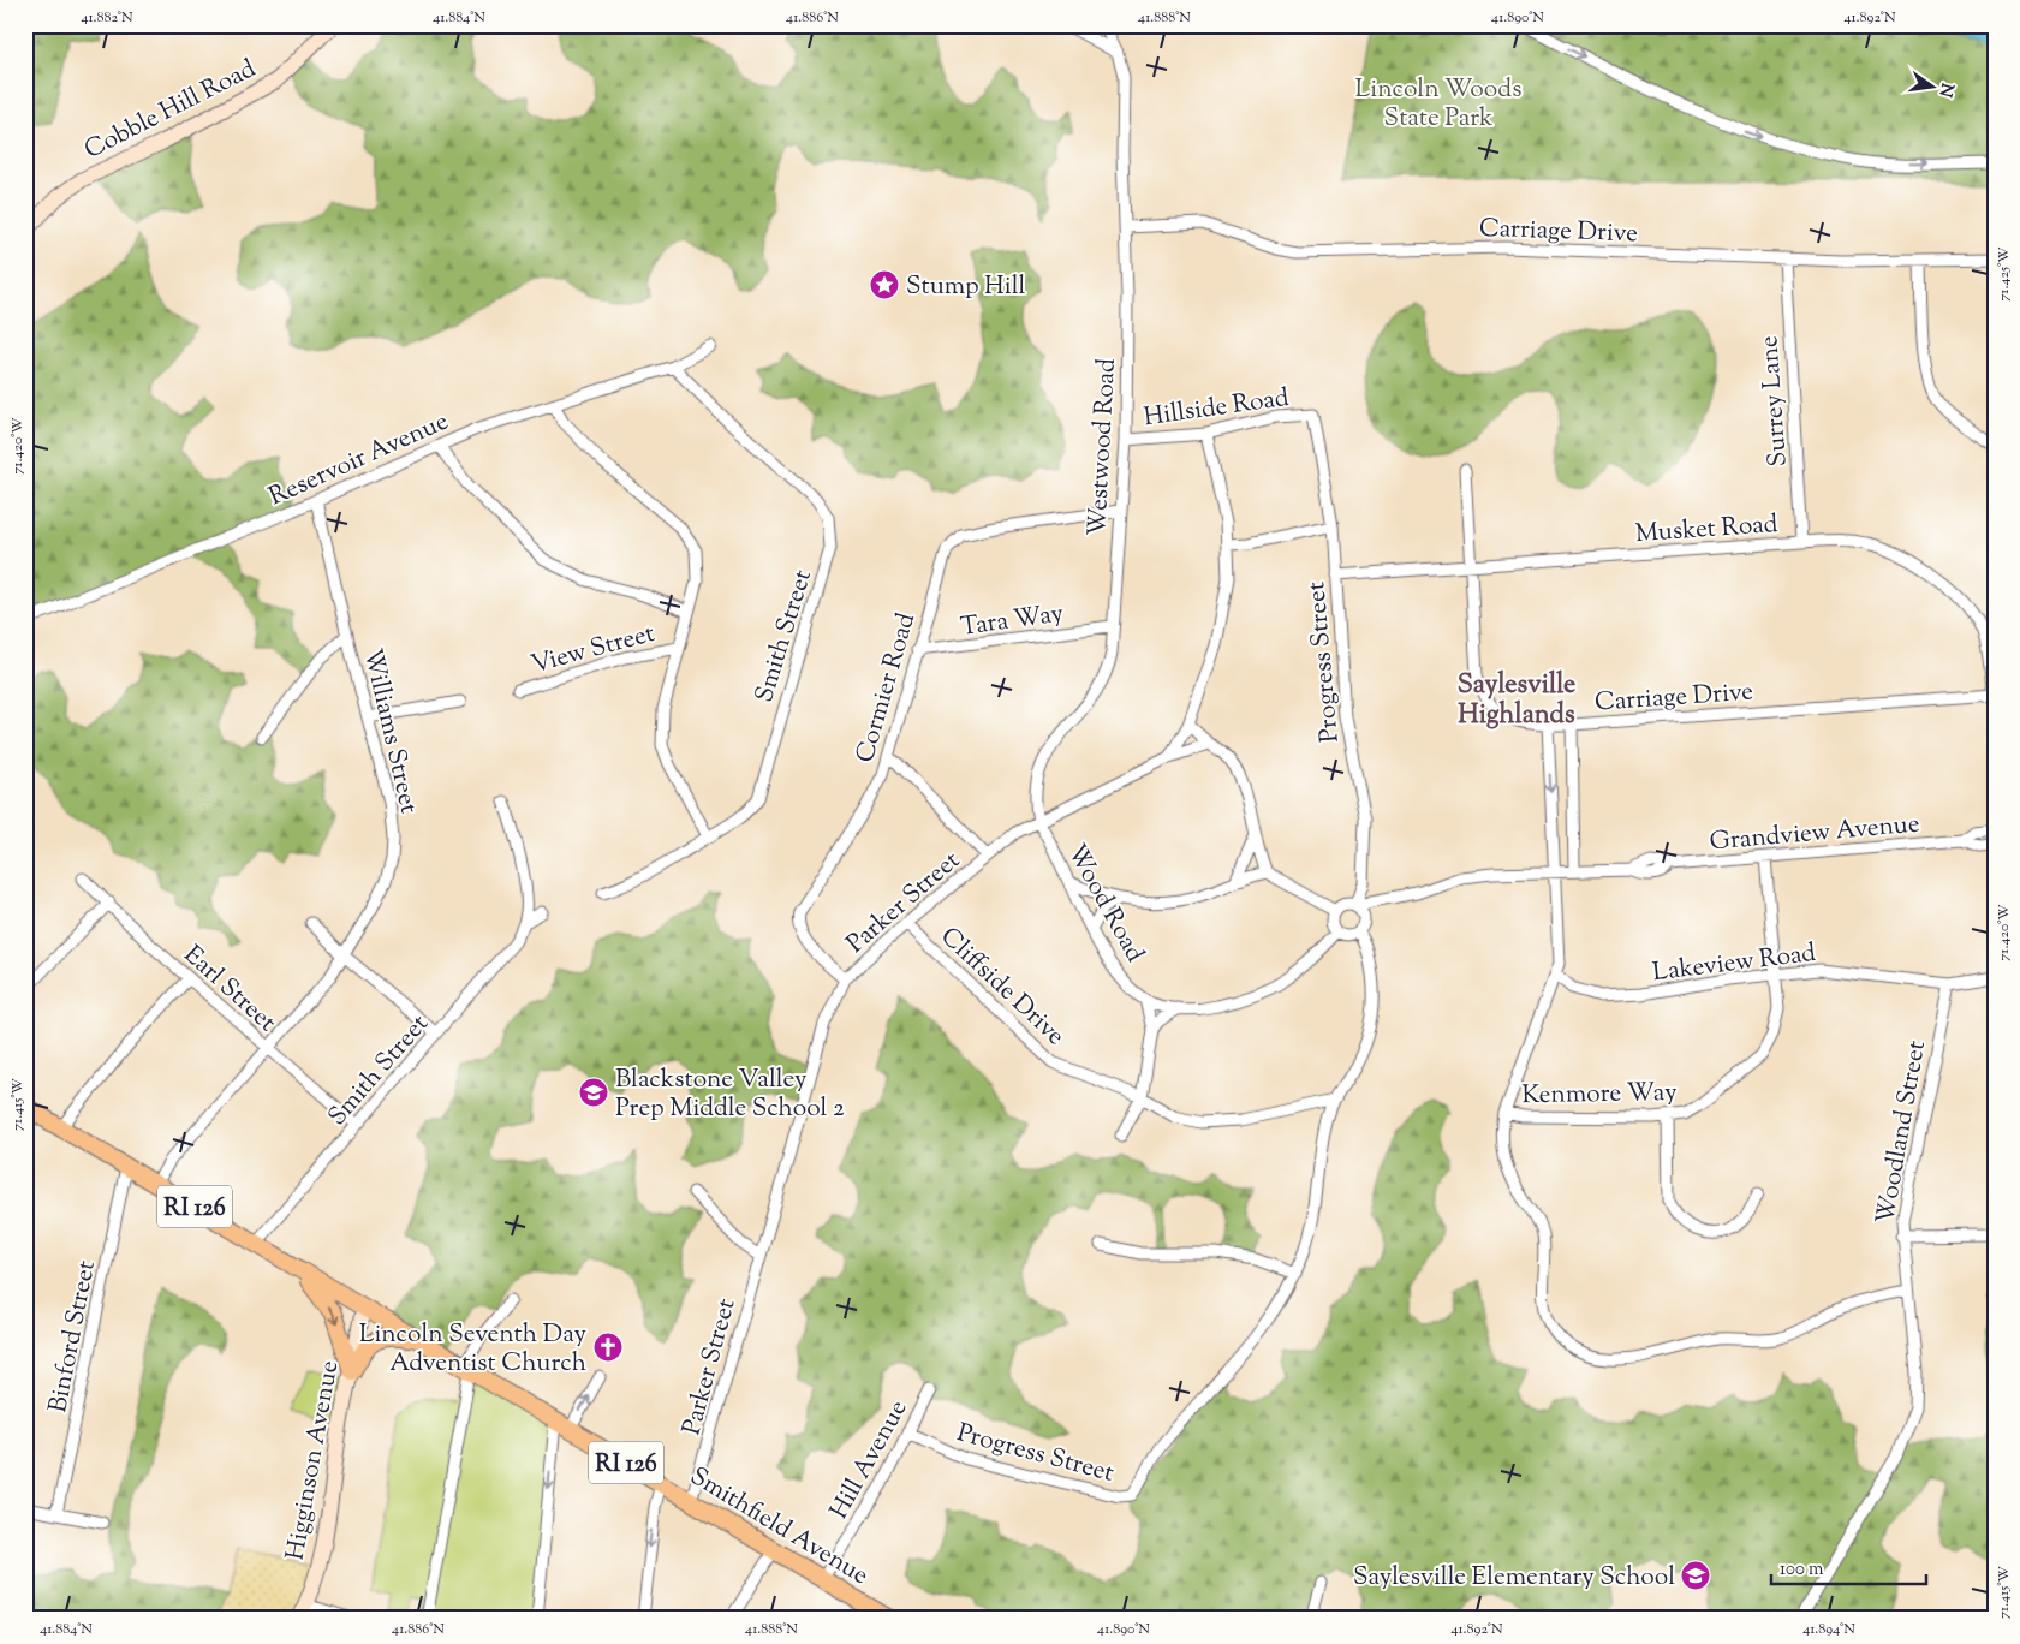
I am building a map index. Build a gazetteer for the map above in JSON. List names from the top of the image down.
{
  "streets": {
    "main road": ["RI 126", "Smithfield Avenue"],
    "street": [
      "Cobble Hill Road",
      "Carriage Drive",
      "Surrey Lane",
      "Hillside Road",
      "Westwood Road",
      "Reservoir Avenue",
      "Musket Road",
      "Tara Way",
      "Smith Street",
      "View Street",
      "Progress Street",
      "Cormier Road",
      "Williams Street",
      "Grandview Avenue",
      "Parker Street",
      "Wood Road",
      "Lakeview Road",
      "Cliffside Drive",
      "Earl Street",
      "Kenmore Way",
      "Woodland Street",
      "Binford Street",
      "Hill Avenue",
      "Higginson Avenue"
    ]
  },
  "crossings": [
    ["Carriage Drive", "Surrey Lane"],
    ["Carriage Drive", "Westwood Road"],
    ["Carriage Drive", "Musket Road"],
    ["Surrey Lane", "Musket Road"],
    ["Hillside Road", "Westwood Road"],
    ["Hillside Road", "Progress Street"],
    ["Westwood Road", "Tara Way"],
    ["Westwood Road", "Cormier Road"],
    ["Westwood Road", "Parker Street"],
    ["Westwood Road", "Wood Road"],
    ["Reservoir Avenue", "Smith Street"],
    ["Reservoir Avenue", "Williams Street"],
    ["Musket Road", "Progress Street"],
    ["Tara Way", "Cormier Road"],
    ["Smith Street", "Earl Street"],
    ["Smith Street", "Smithfield Avenue"],
    ["Progress Street", "Grandview Avenue"],
    ["Progress Street", "Cliffside Drive"],
    ["Progress Street", "Hill Avenue"],
    ["Cormier Road", "Parker Street"],
    ["Williams Street", "Earl Street"],
    ["Williams Street", "Smithfield Avenue"],
    ["Grandview Avenue", "Kenmore Way"],
    ["Parker Street", "Wood Road"],
    ["Parker Street", "Cliffside Drive"],
    ["Parker Street", "Smithfield Avenue"],
    ["Lakeview Road", "Kenmore Way"],
    ["Lakeview Road", "Woodland Street"],
    ["Binford Street", "Smithfield Avenue"],
    ["Hill Avenue", "Smithfield Avenue"],
    ["Higginson Avenue", "Smithfield Avenue"]
  ],
  "districts": ["Saylesville Highlands"],
  "parks": ["Lincoln Woods State Park"],
  "places": {
    "place": ["Stump Hill"],
    "school or university": ["Blackstone Valley Prep Middle School 2", "Saylesville Elementary School"],
    "church": ["Lincoln Seventh Day Adventist Church"]
  },
  "scale_bar": "100 m",
  "north": "right",
  "coordinates": [
    "41.882°N",
    "41.884°N",
    "41.886°N",
    "41.888°N",
    "41.890°N",
    "41.892°N",
    "71.425°W",
    "71.420°W",
    "71.415°W",
    "41.894°N"
  ]
}
